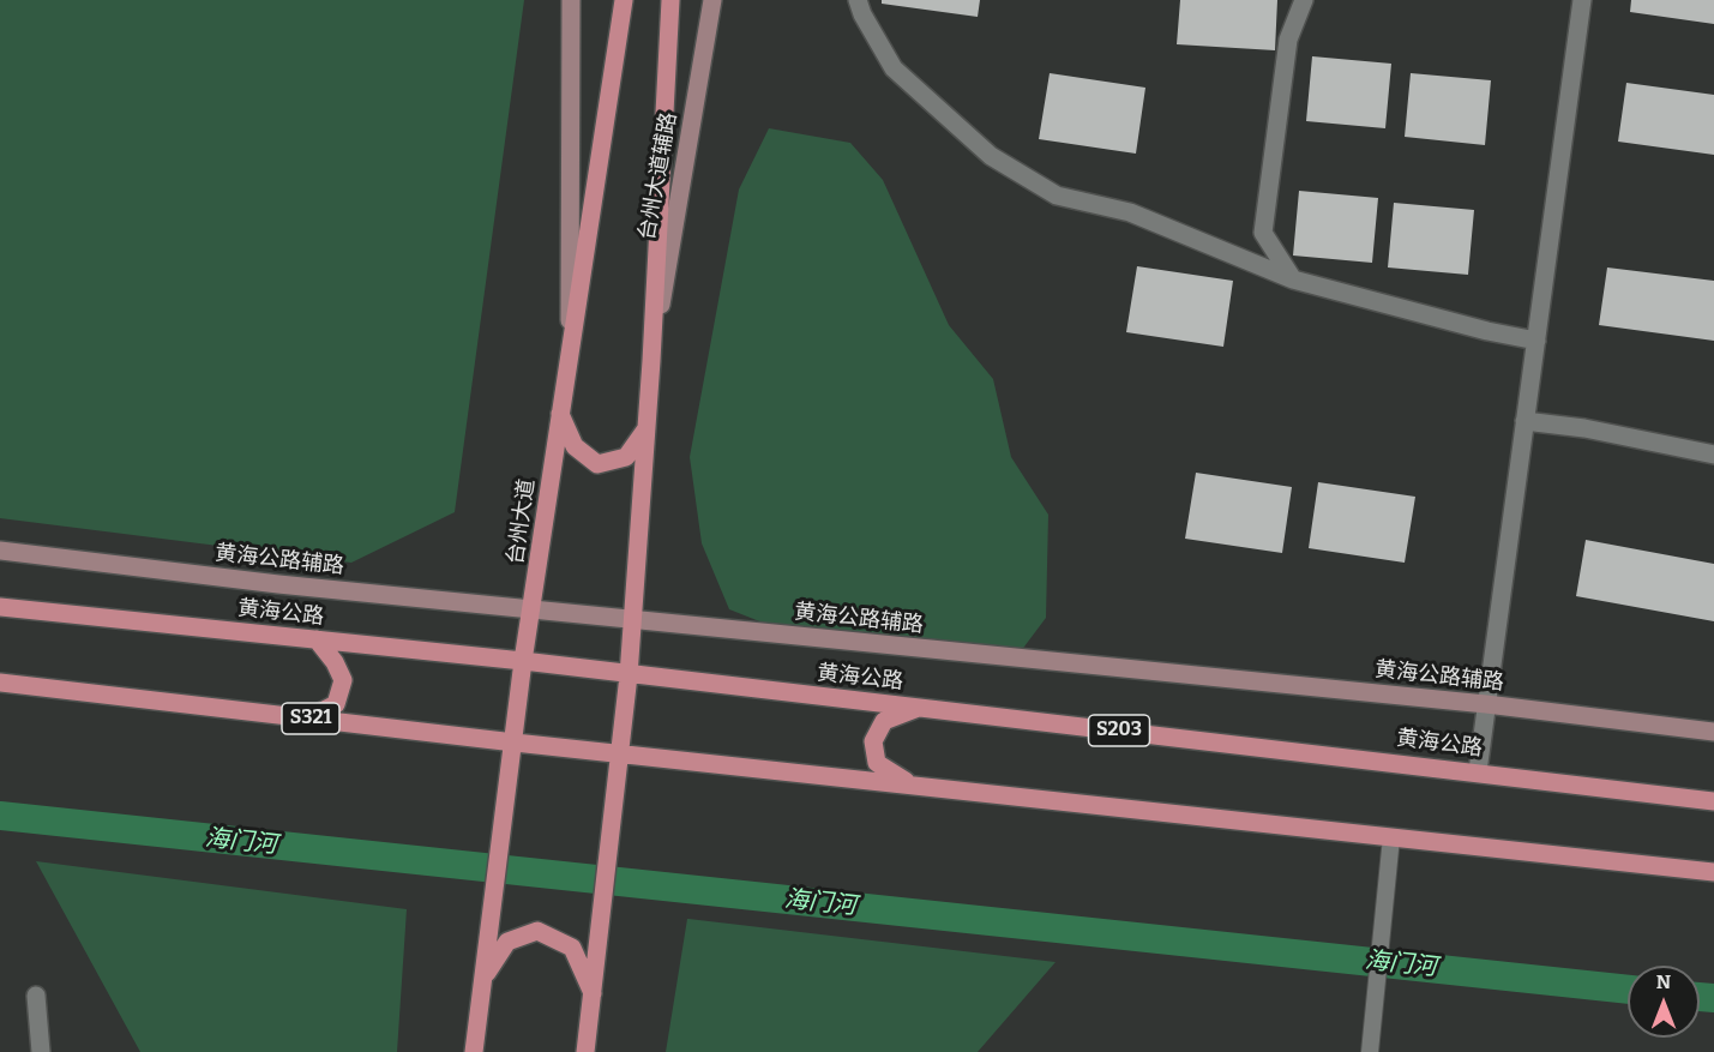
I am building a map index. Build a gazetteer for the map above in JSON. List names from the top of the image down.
{
  "streets": {
    "main road": [
      "台州大道辅路",
      "台州大道",
      "黄海公路辅路",
      "黄海公路",
      "S321",
      "S203"
    ]
  },
  "crossings": [
    ["台州大道", "黄海公路辅路"],
    ["台州大道", "黄海公路"],
    ["台州大道", "S321"]
  ],
  "water": ["海门河"],
  "north": "top"
}
